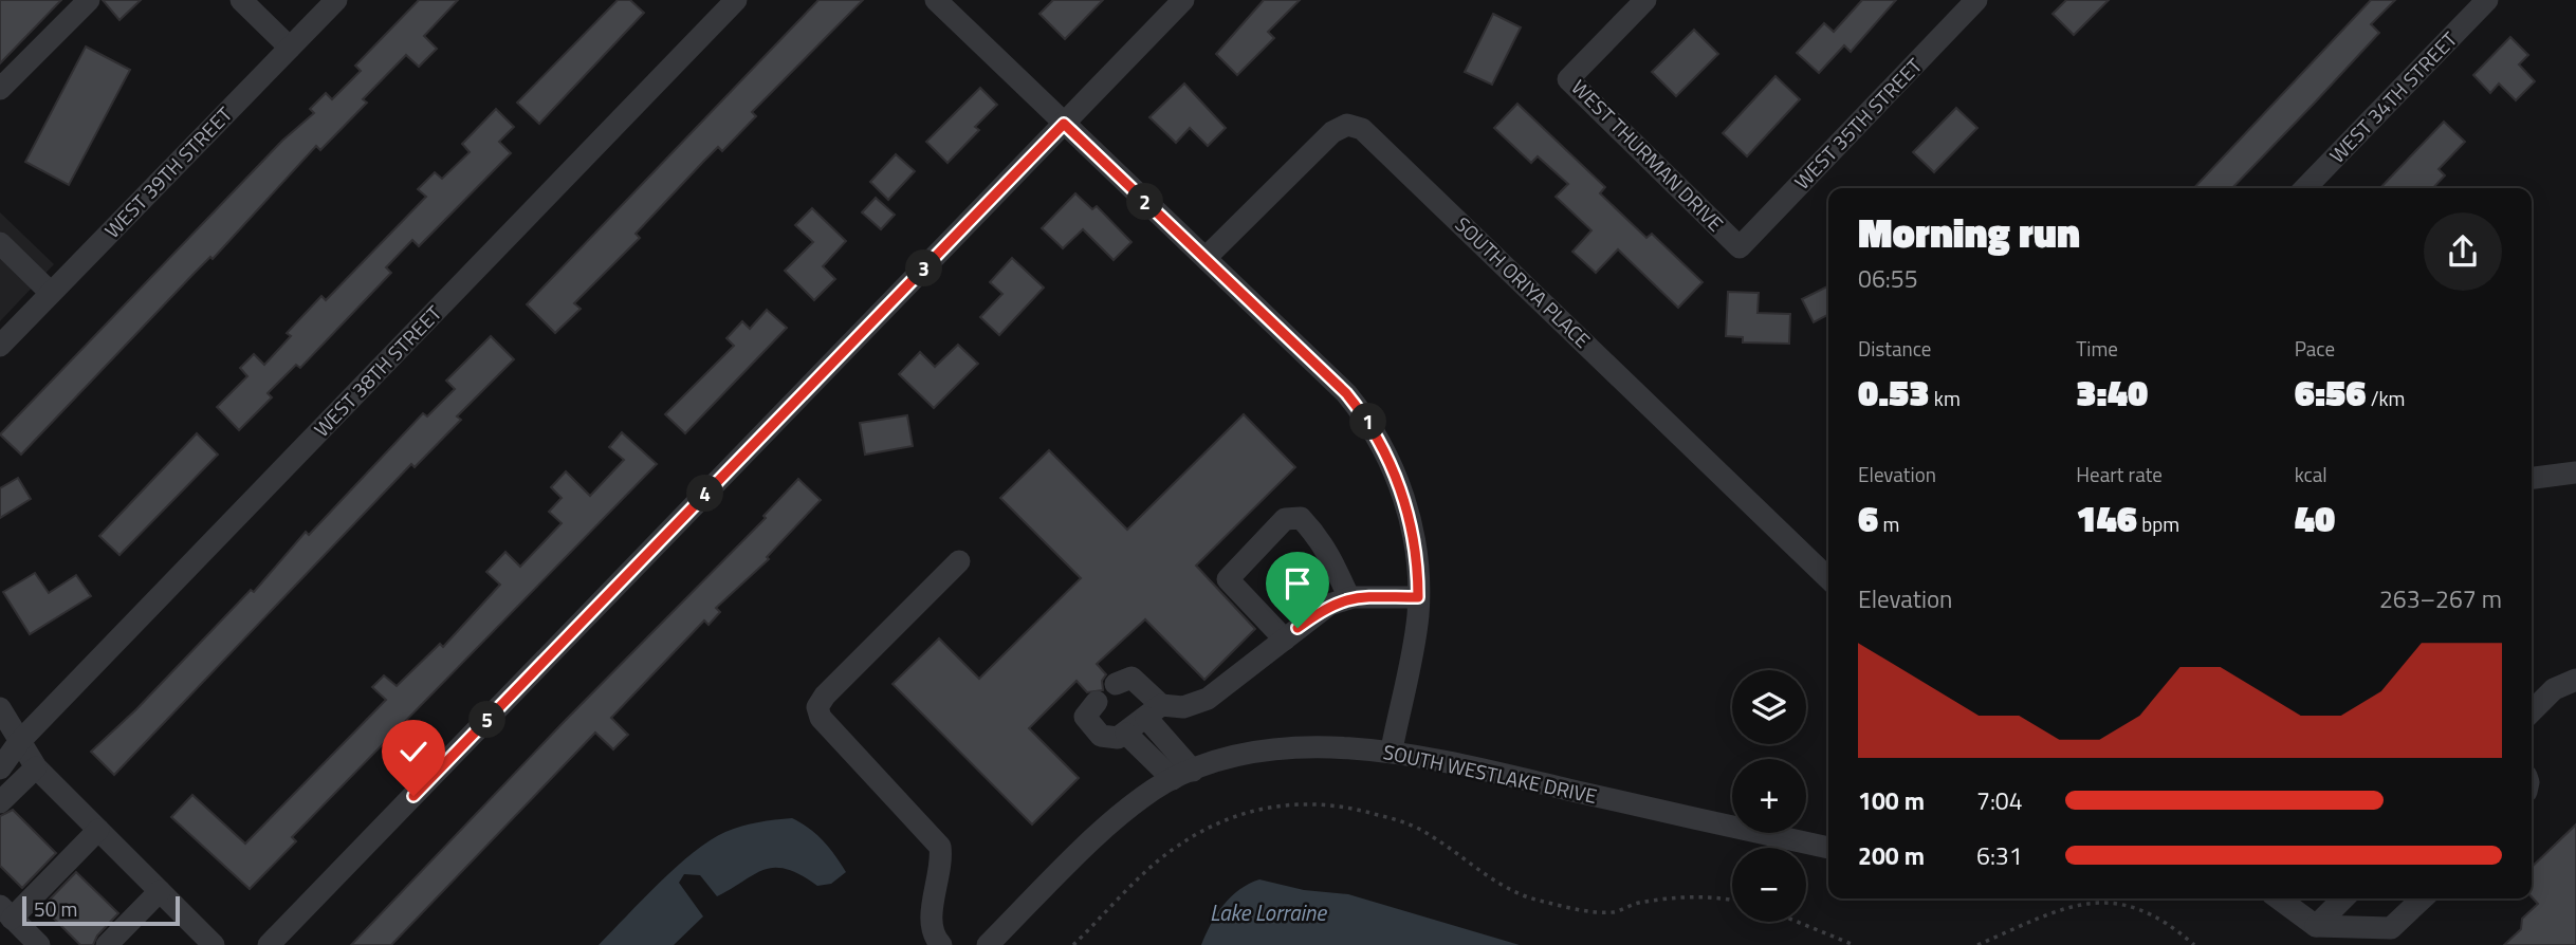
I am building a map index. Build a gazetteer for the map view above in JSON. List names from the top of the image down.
{
  "streets": {
    "street": [
      "WEST 34TH STREET",
      "WEST 35TH STREET",
      "WEST THURMAN DRIVE",
      "WEST 39TH STREET",
      "SOUTH ORIYA PLACE",
      "WEST 38TH STREET",
      "SOUTH WESTLAKE DRIVE"
    ]
  },
  "crossings": [
    ["WEST 35TH STREET", "WEST THURMAN DRIVE"]
  ],
  "water": ["Lake Lorraine"],
  "scale_bar": "50 m",
  "page": {
    "pins": [
      "2",
      "3",
      "1",
      "4",
      "5"
    ],
    "heading": ["Morning run", "06:55"],
    "stats": [
      ["Distance", "0.53 km"],
      ["Time", "3:40"],
      ["Pace", "6:56 /km"],
      ["Elevation", "6 m"],
      ["Heart rate", "146 bpm"],
      ["kcal", "40"]
    ],
    "chart": ["Elevation", "263–267 m"],
    "map_buttons": ["+", "−"],
    "list": [
      {
        "name": "100 m",
        "note": "7:04"
      },
      {
        "name": "200 m",
        "note": "6:31"
      }
    ],
    "scale": "50 m"
  }
}
